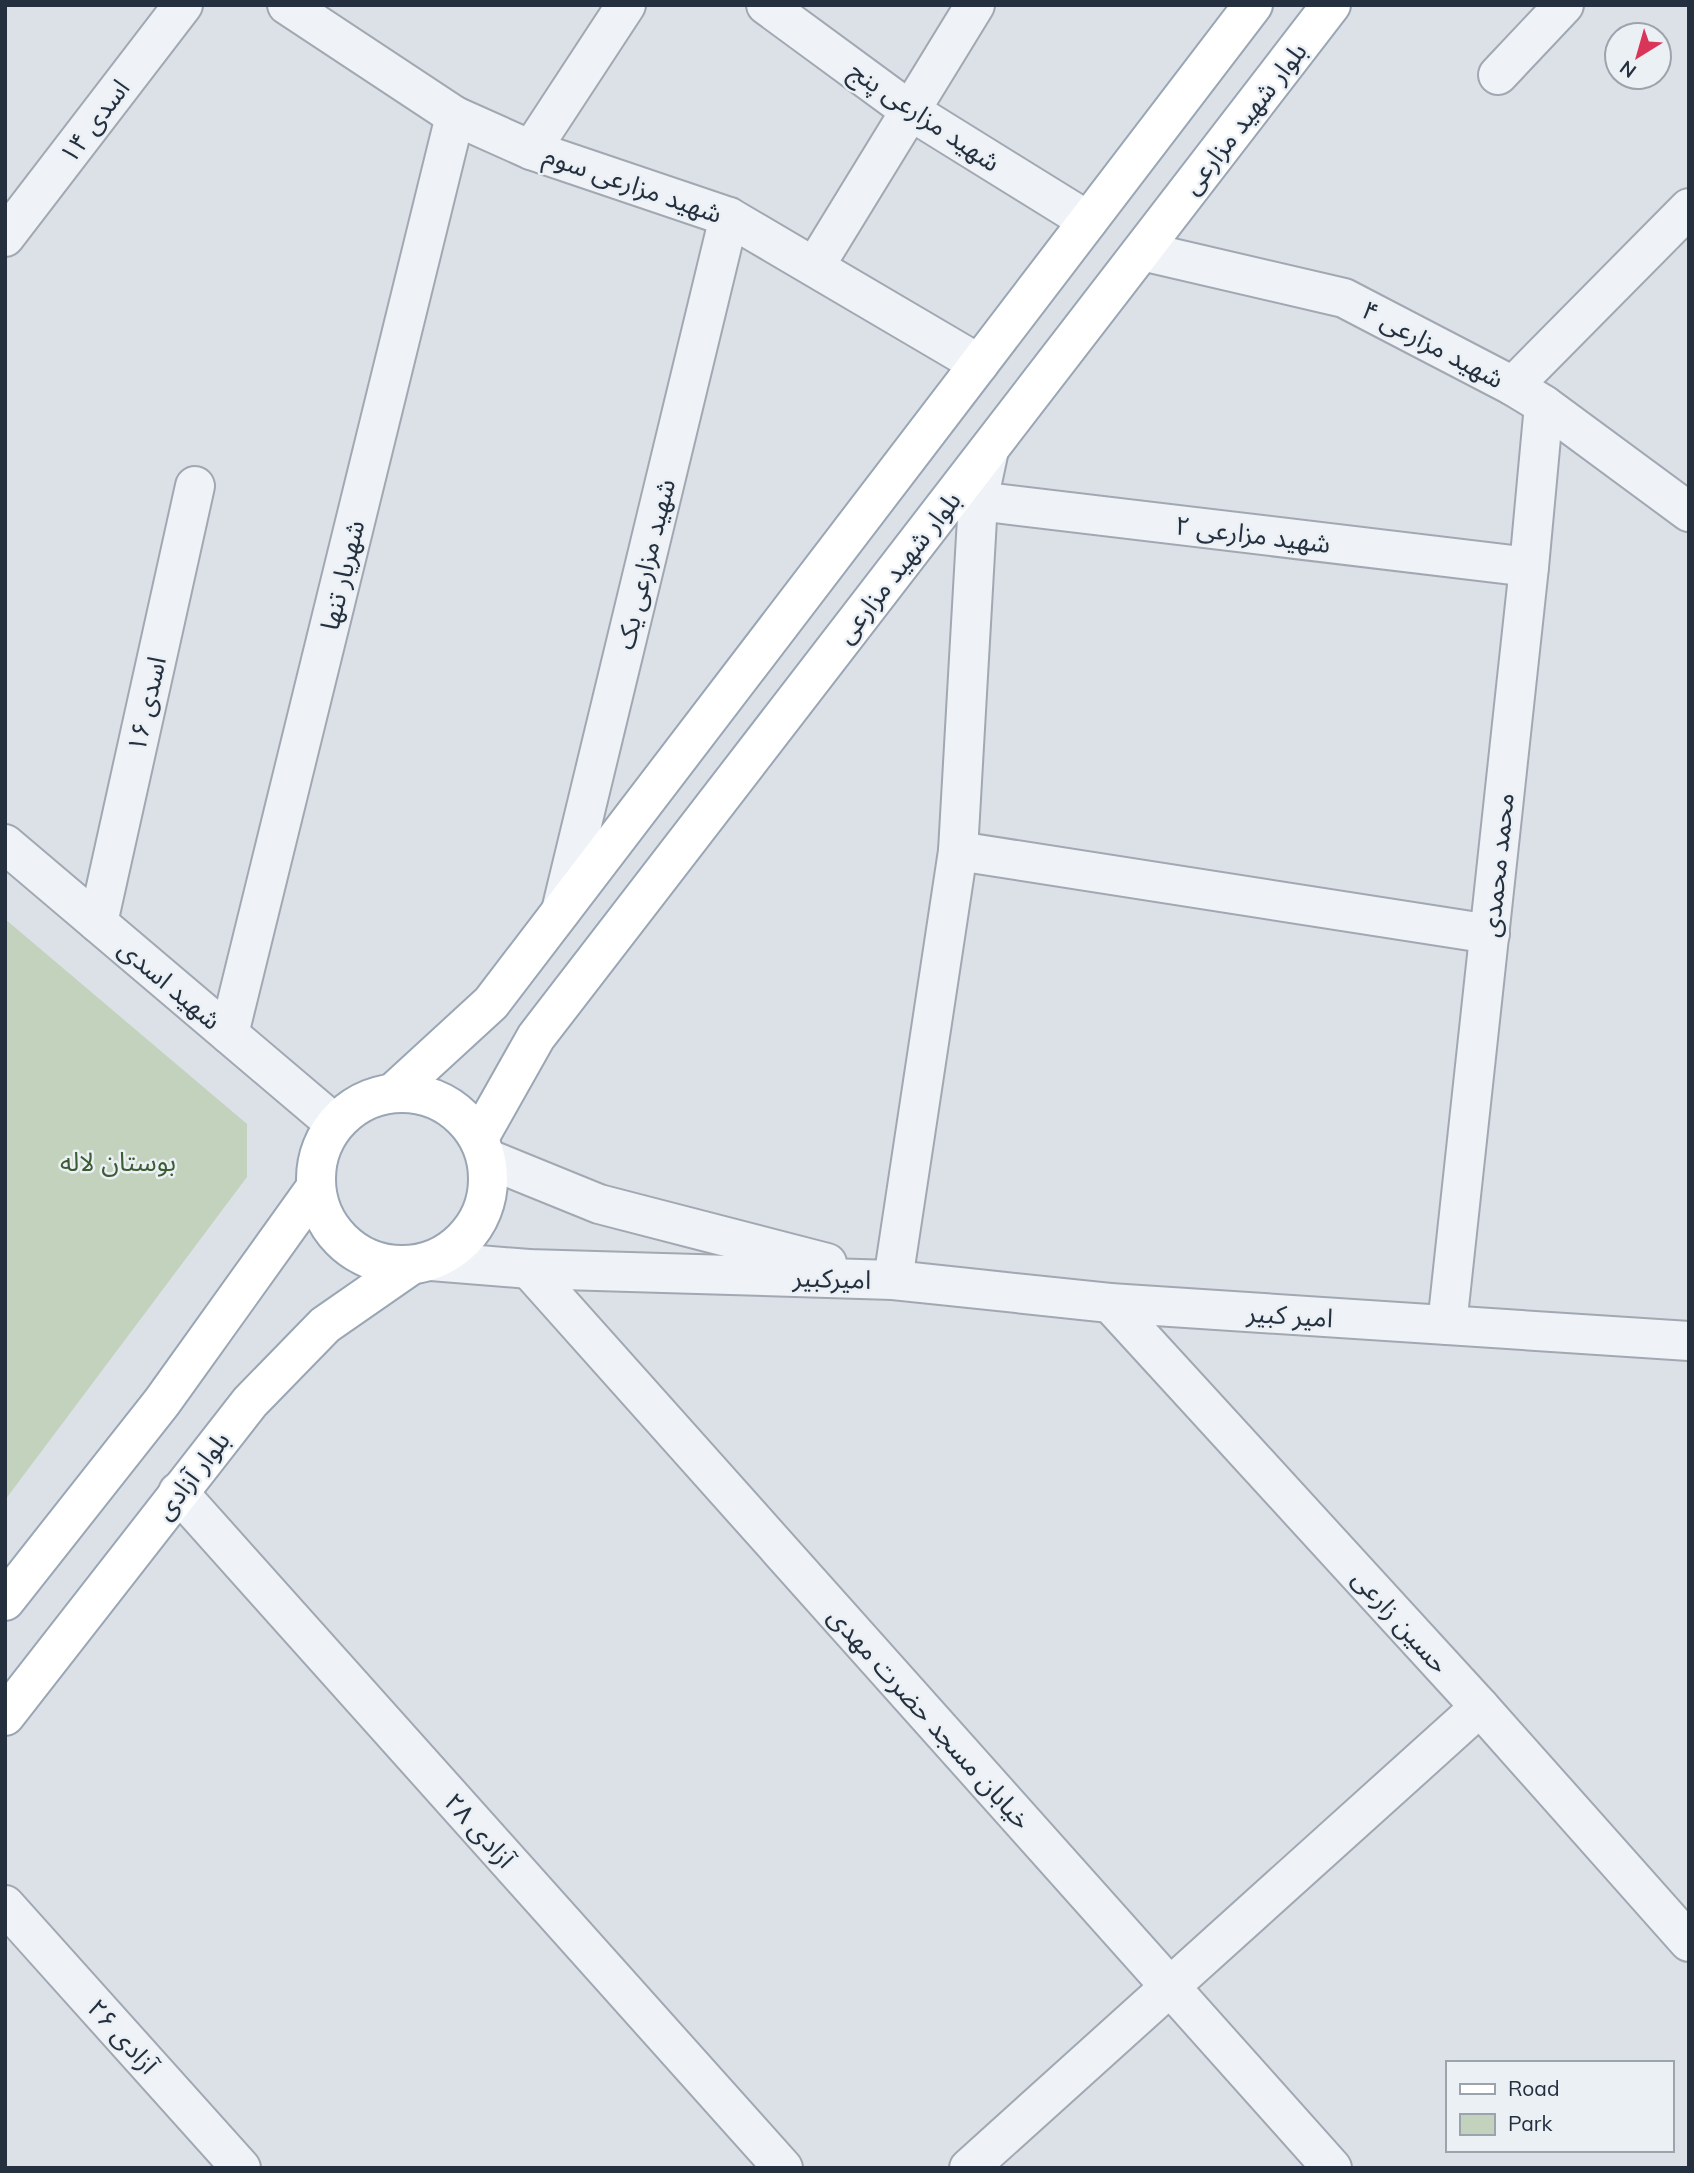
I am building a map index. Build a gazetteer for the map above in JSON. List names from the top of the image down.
{
  "streets": {
    "main road": ["بلوار شهید مزارعی", "بلوار آزادی"],
    "street": [
      "شهید مزارعی پنج",
      "اسدی ۱۴",
      "شهید مزارعی سوم",
      "شهید مزارعی ۴",
      "شهید مزارعی ۲",
      "شهید مزارعی یک",
      "شهریار تنها",
      "اسدی ۱۶",
      "محمد محمدی",
      "شهید اسدی",
      "امیرکبیر",
      "امیر کبیر",
      "حسین زارعی",
      "خیابان مسجد حضرت مهدی",
      "آزادی ۲۸",
      "آزادی ۲۶"
    ]
  },
  "crossings": [
    ["بلوار شهید مزارعی", "شهید مزارعی ۴"],
    ["بلوار شهید مزارعی", "شهید اسدی"],
    ["بلوار شهید مزارعی", "امیرکبیر"],
    ["بلوار شهید مزارعی", "بلوار آزادی"],
    ["شهید مزارعی سوم", "شهید مزارعی یک"],
    ["شهید مزارعی سوم", "شهریار تنها"],
    ["شهید مزارعی ۴", "محمد محمدی"],
    ["شهید مزارعی ۲", "محمد محمدی"],
    ["شهریار تنها", "شهید اسدی"],
    ["اسدی ۱۶", "شهید اسدی"],
    ["محمد محمدی", "امیر کبیر"],
    ["شهید اسدی", "امیرکبیر"],
    ["شهید اسدی", "بلوار آزادی"],
    ["امیرکبیر", "امیر کبیر"],
    ["امیرکبیر", "بلوار آزادی"],
    ["امیرکبیر", "خیابان مسجد حضرت مهدی"],
    ["امیر کبیر", "حسین زارعی"],
    ["بلوار آزادی", "آزادی ۲۸"]
  ],
  "parks": ["بوستان لاله"],
  "legend": ["Road", "Park"],
  "north": "bottom left"
}
